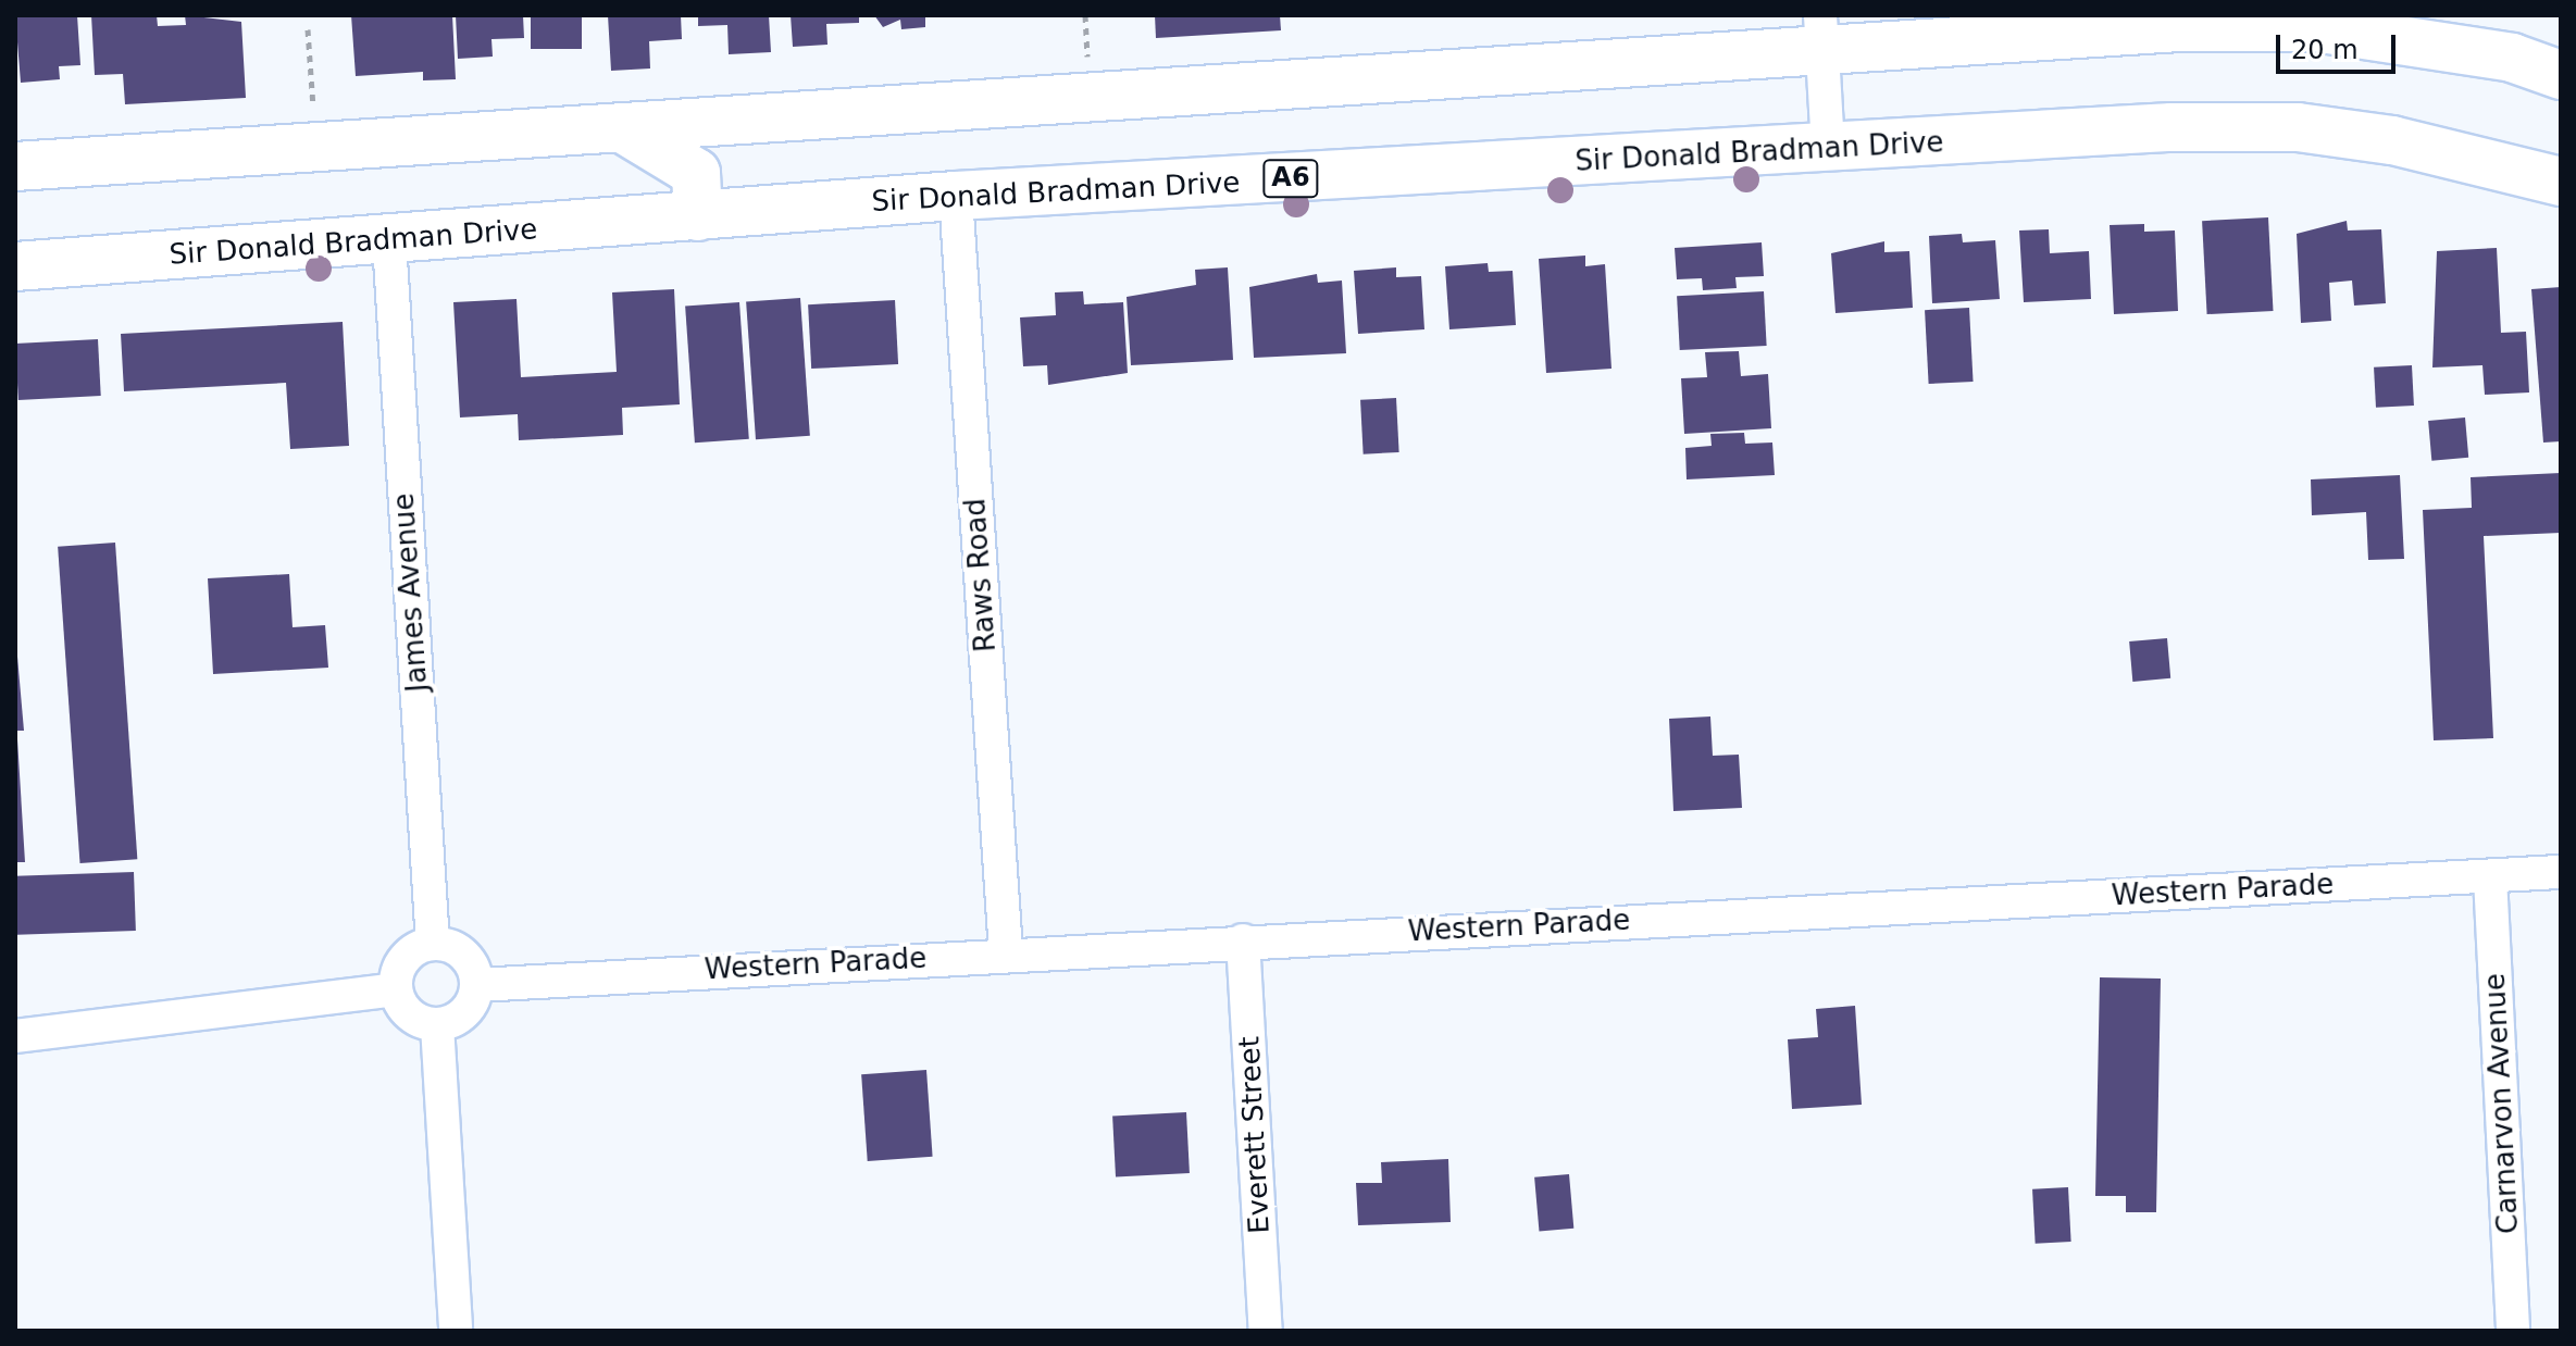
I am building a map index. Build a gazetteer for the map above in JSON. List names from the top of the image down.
{
  "streets": {
    "main road": ["Sir Donald Bradman Drive", "A6"],
    "street": [
      "Raws Road",
      "James Avenue",
      "Western Parade",
      "Carnarvon Avenue",
      "Everett Street"
    ]
  },
  "crossings": [
    ["Sir Donald Bradman Drive", "Raws Road"],
    ["Sir Donald Bradman Drive", "James Avenue"],
    ["Raws Road", "Western Parade"],
    ["James Avenue", "Western Parade"],
    ["Western Parade", "Carnarvon Avenue"],
    ["Western Parade", "Everett Street"]
  ],
  "scale_bar": "20 m"
}
